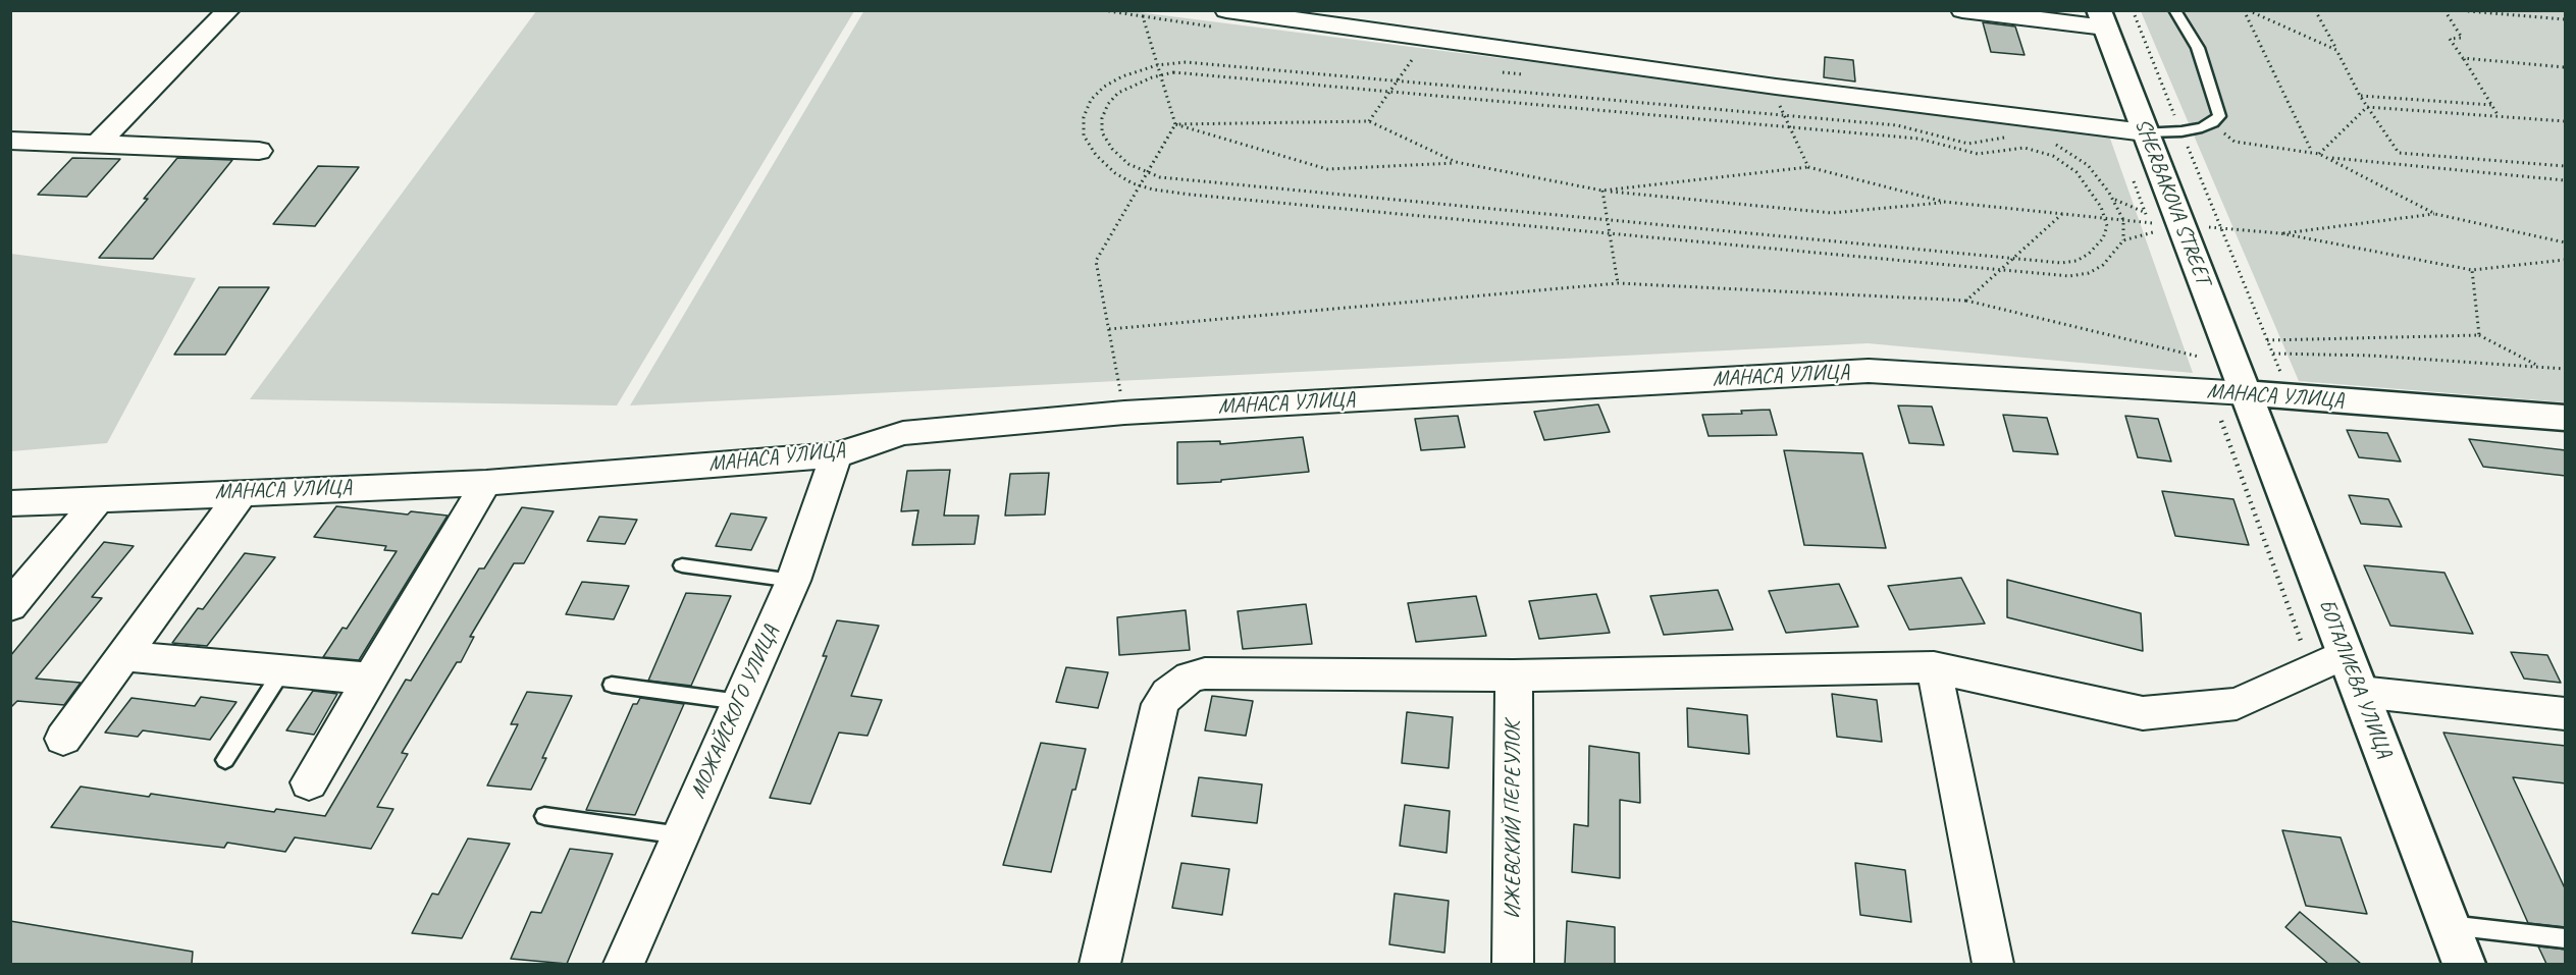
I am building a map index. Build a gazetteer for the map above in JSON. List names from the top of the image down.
{
  "streets": {
    "street": [
      "SHERBAKOVA STREET",
      "МАНАСА УЛИЦА",
      "БОТАЛИЕВА УЛИЦА",
      "МОЖАЙСКОГО УЛИЦА",
      "ИЖЕВСКИЙ ПЕРЕУЛОК"
    ]
  },
  "crossings": [
    ["SHERBAKOVA STREET", "МАНАСА УЛИЦА"],
    ["SHERBAKOVA STREET", "БОТАЛИЕВА УЛИЦА"],
    ["МАНАСА УЛИЦА", "БОТАЛИЕВА УЛИЦА"],
    ["МАНАСА УЛИЦА", "МОЖАЙСКОГО УЛИЦА"]
  ]
}
